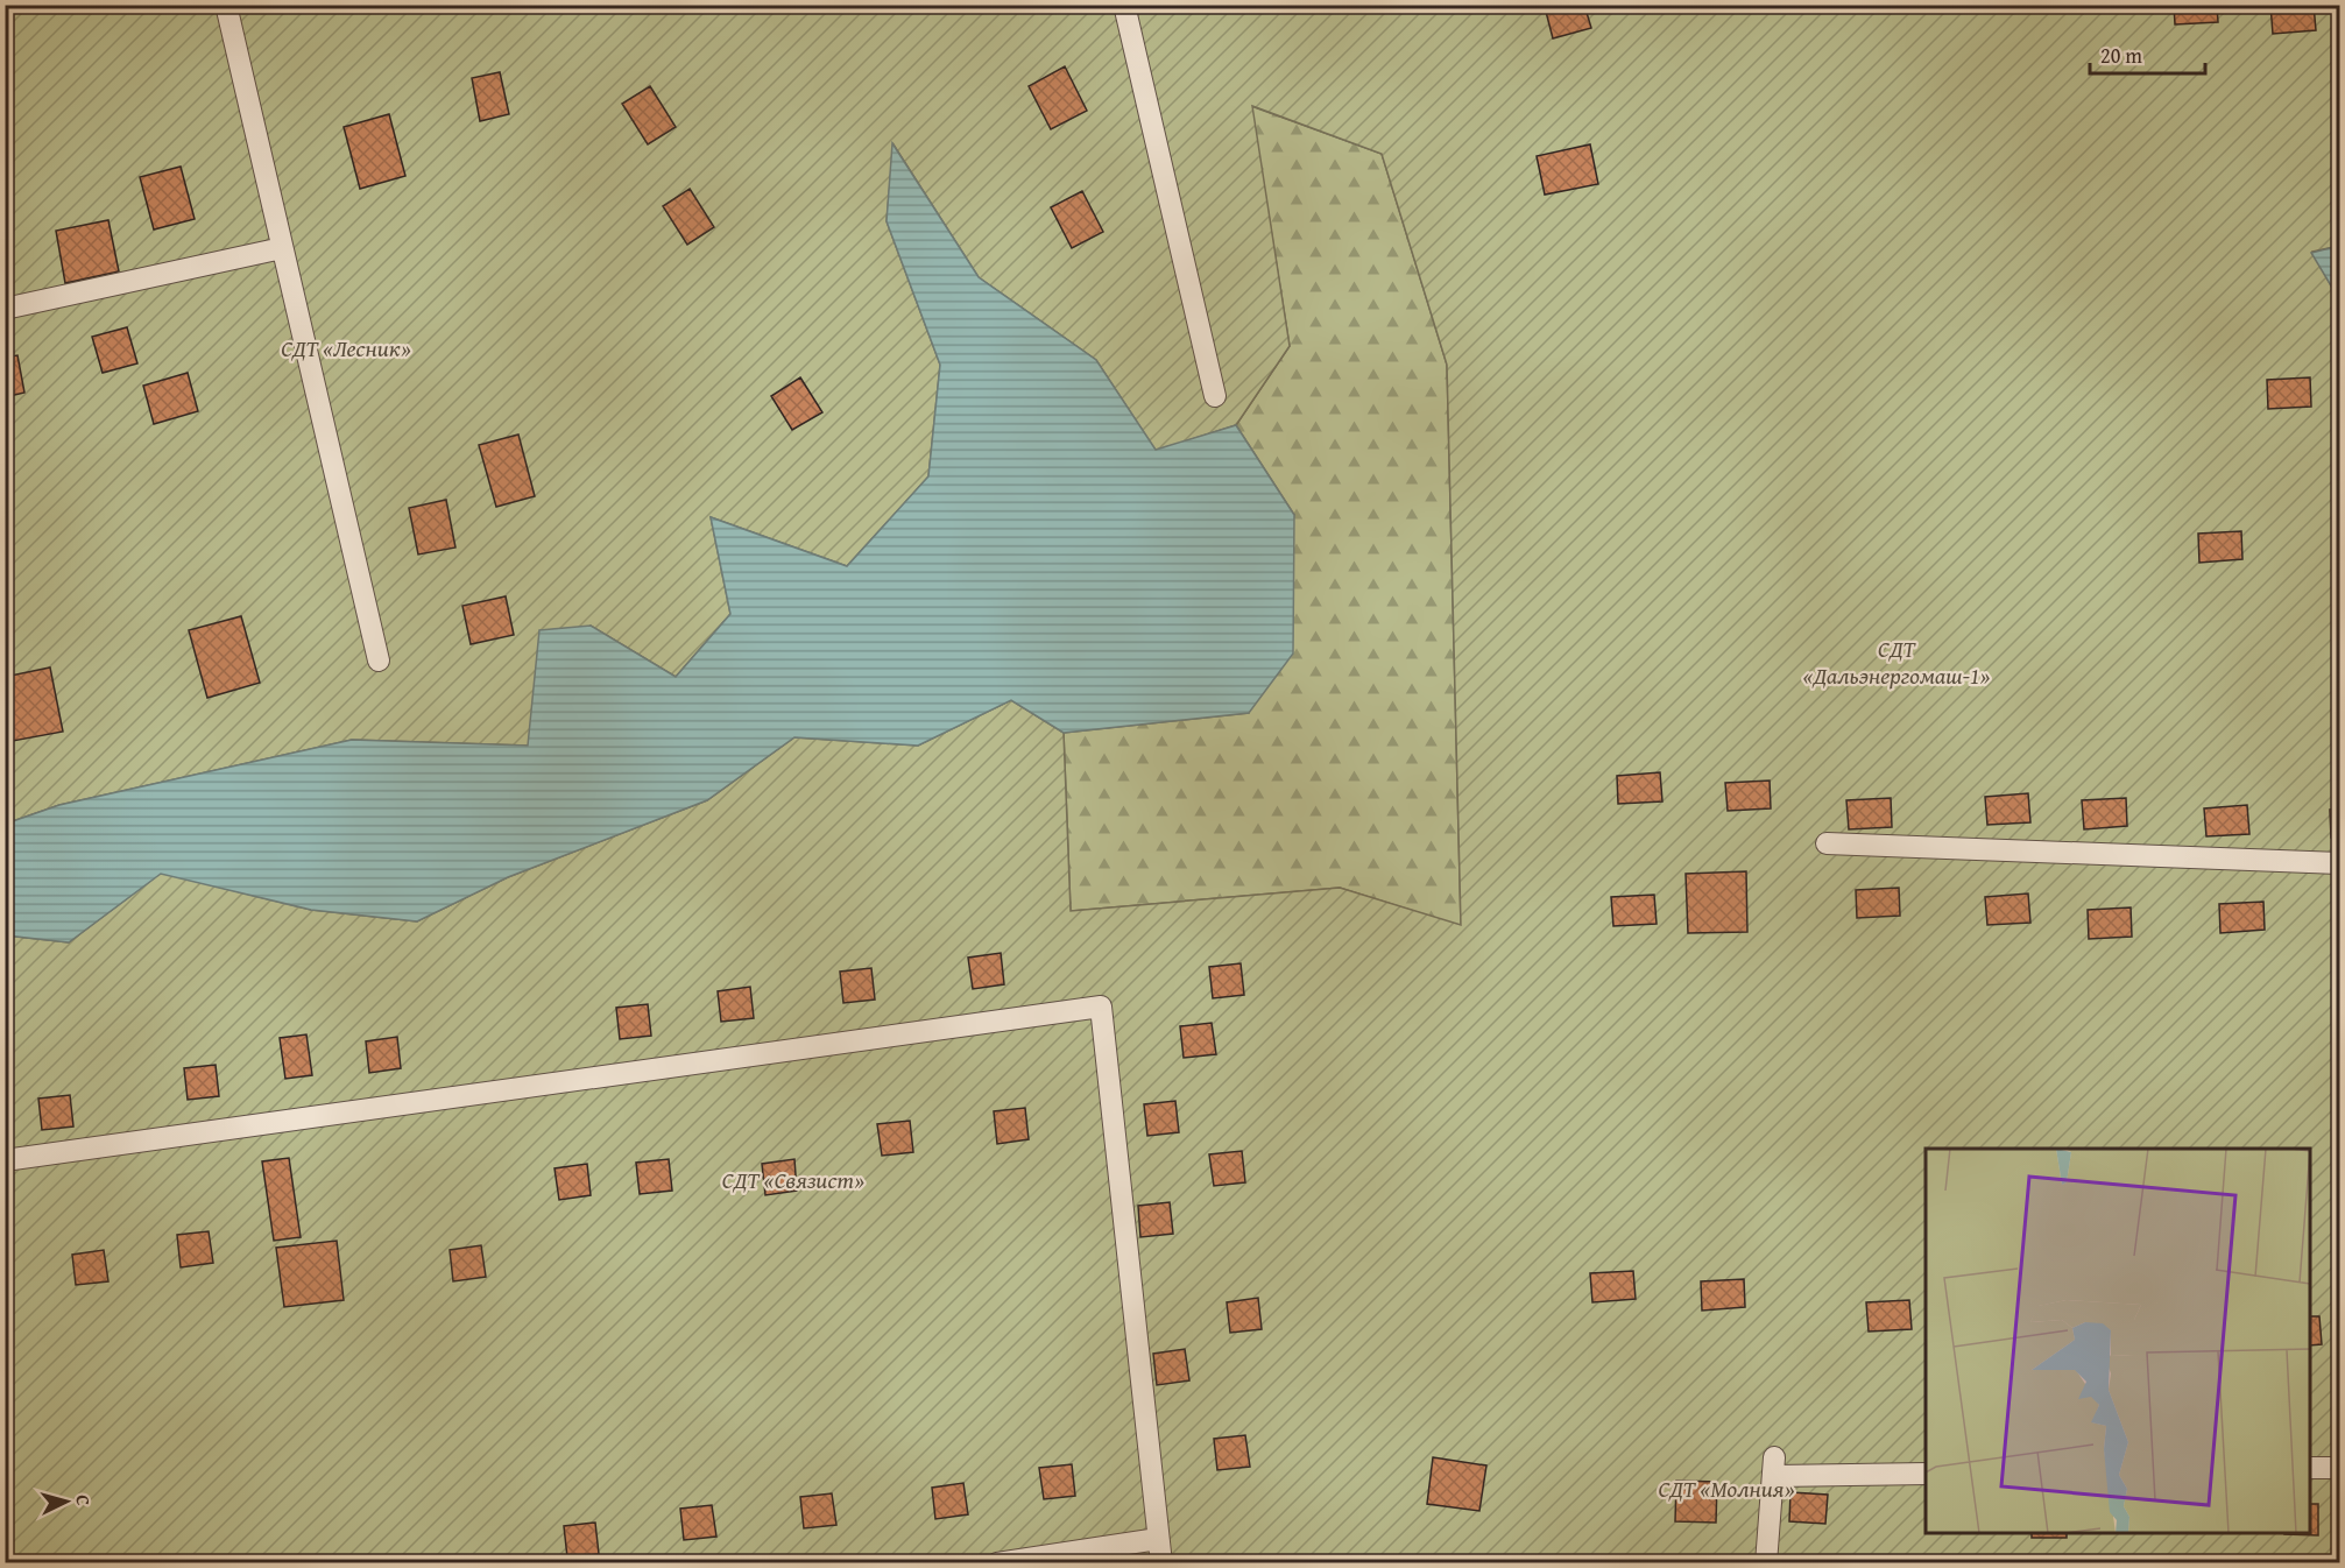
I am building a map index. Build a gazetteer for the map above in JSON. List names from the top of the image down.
{
  "parks": [
    "СДТ «Лесник»",
    "СДТ «Дальэнергомаш-1»",
    "СДТ «Связист»",
    "СДТ «Молния»"
  ],
  "scale_bar": "20 m",
  "north": "right"
}
